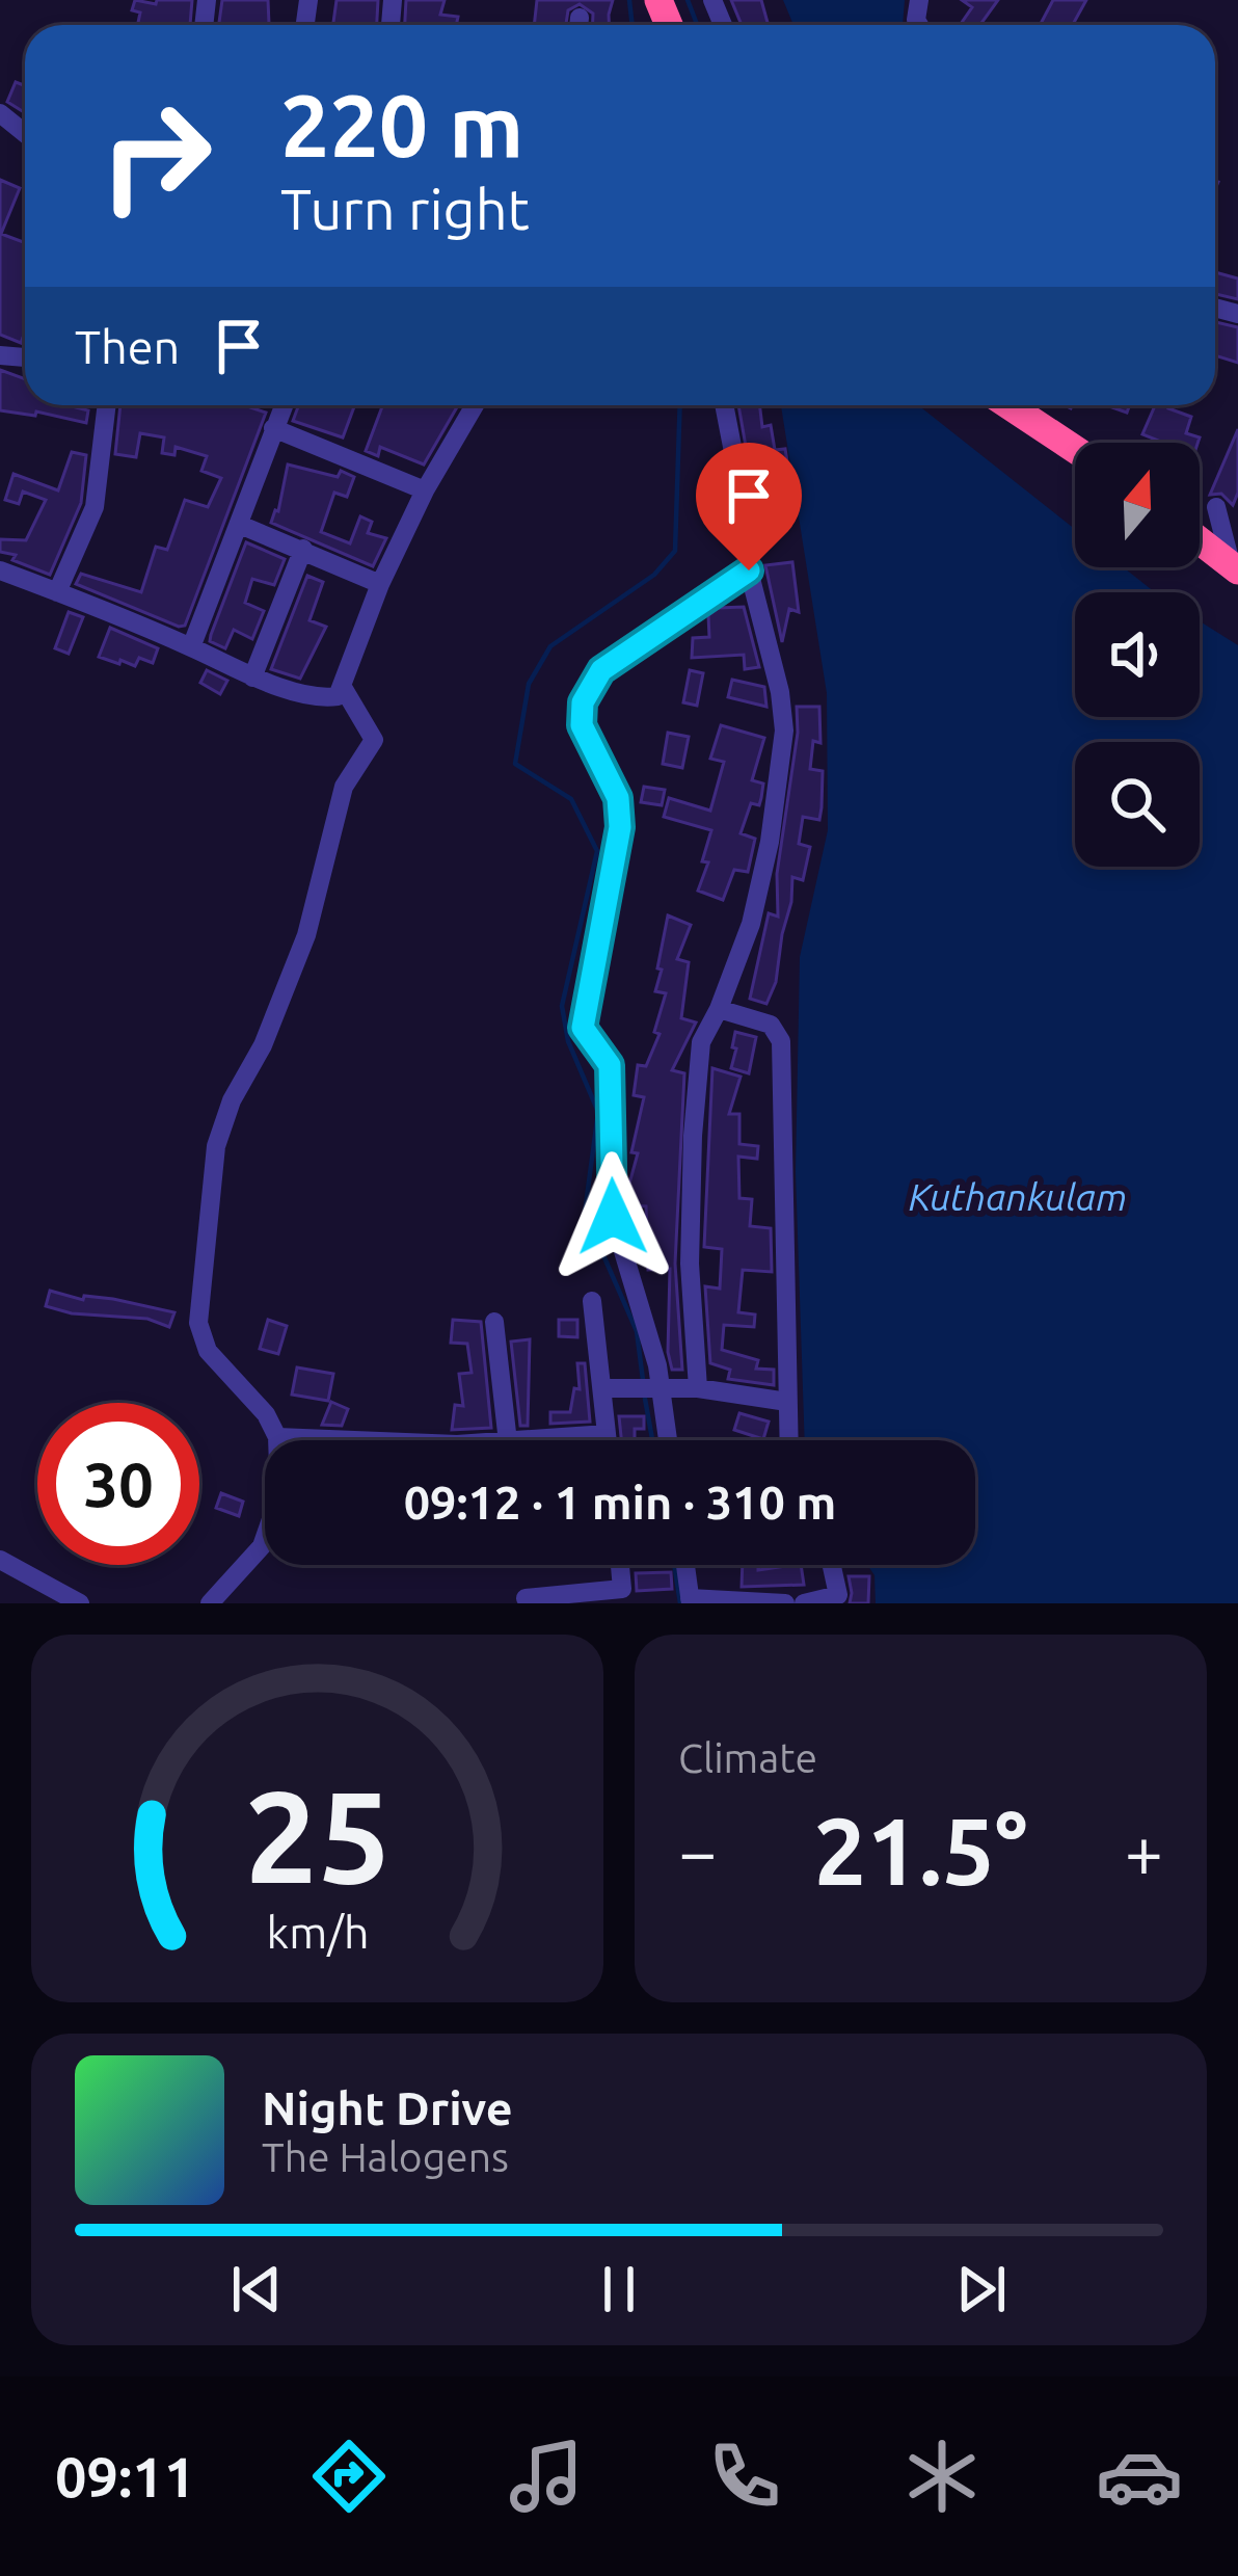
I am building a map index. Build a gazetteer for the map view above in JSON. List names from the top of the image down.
{
  "water": ["Kuthankulam"],
  "north": "top",
  "page": {
    "turn": ["220 m", "Turn right"],
    "then": "Then",
    "limit": "30",
    "trip": "09:12 · 1 min · 310 m",
    "tile": "Climate",
    "heat": ["−", "21.5°", "+"],
    "song": ["Night Drive", "The Halogens"],
    "tabs": "09:11",
    "gauge": ["25", "km/h"]
  }
}
